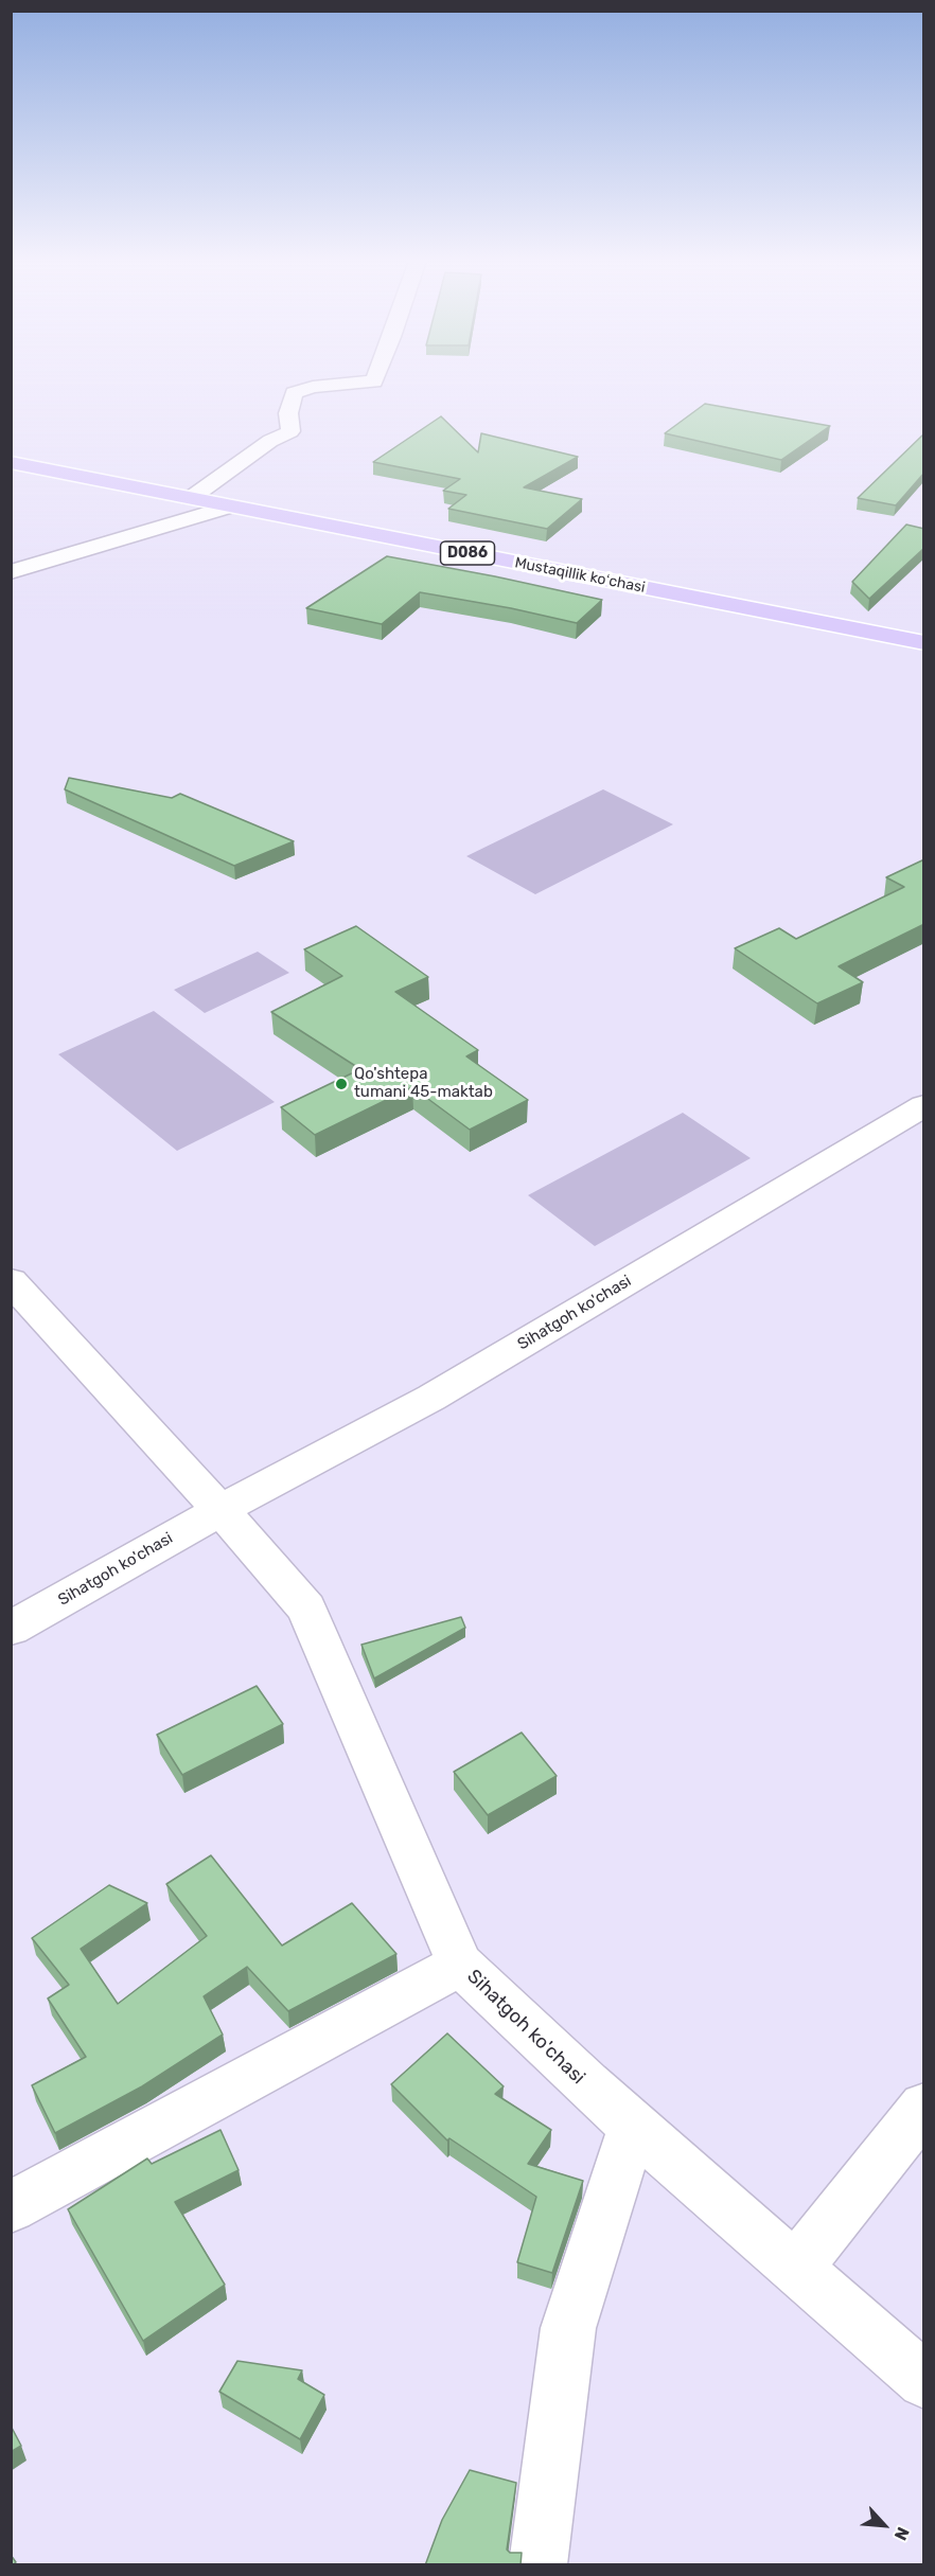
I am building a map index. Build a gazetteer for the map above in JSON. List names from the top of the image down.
{
  "streets": {
    "main road": ["D086", "Mustaqillik koʻchasi"],
    "street": ["Sihatgoh ko'chasi"]
  },
  "places": ["Qo'shtepa tumani 45-maktab"],
  "north": "bottom right"
}
